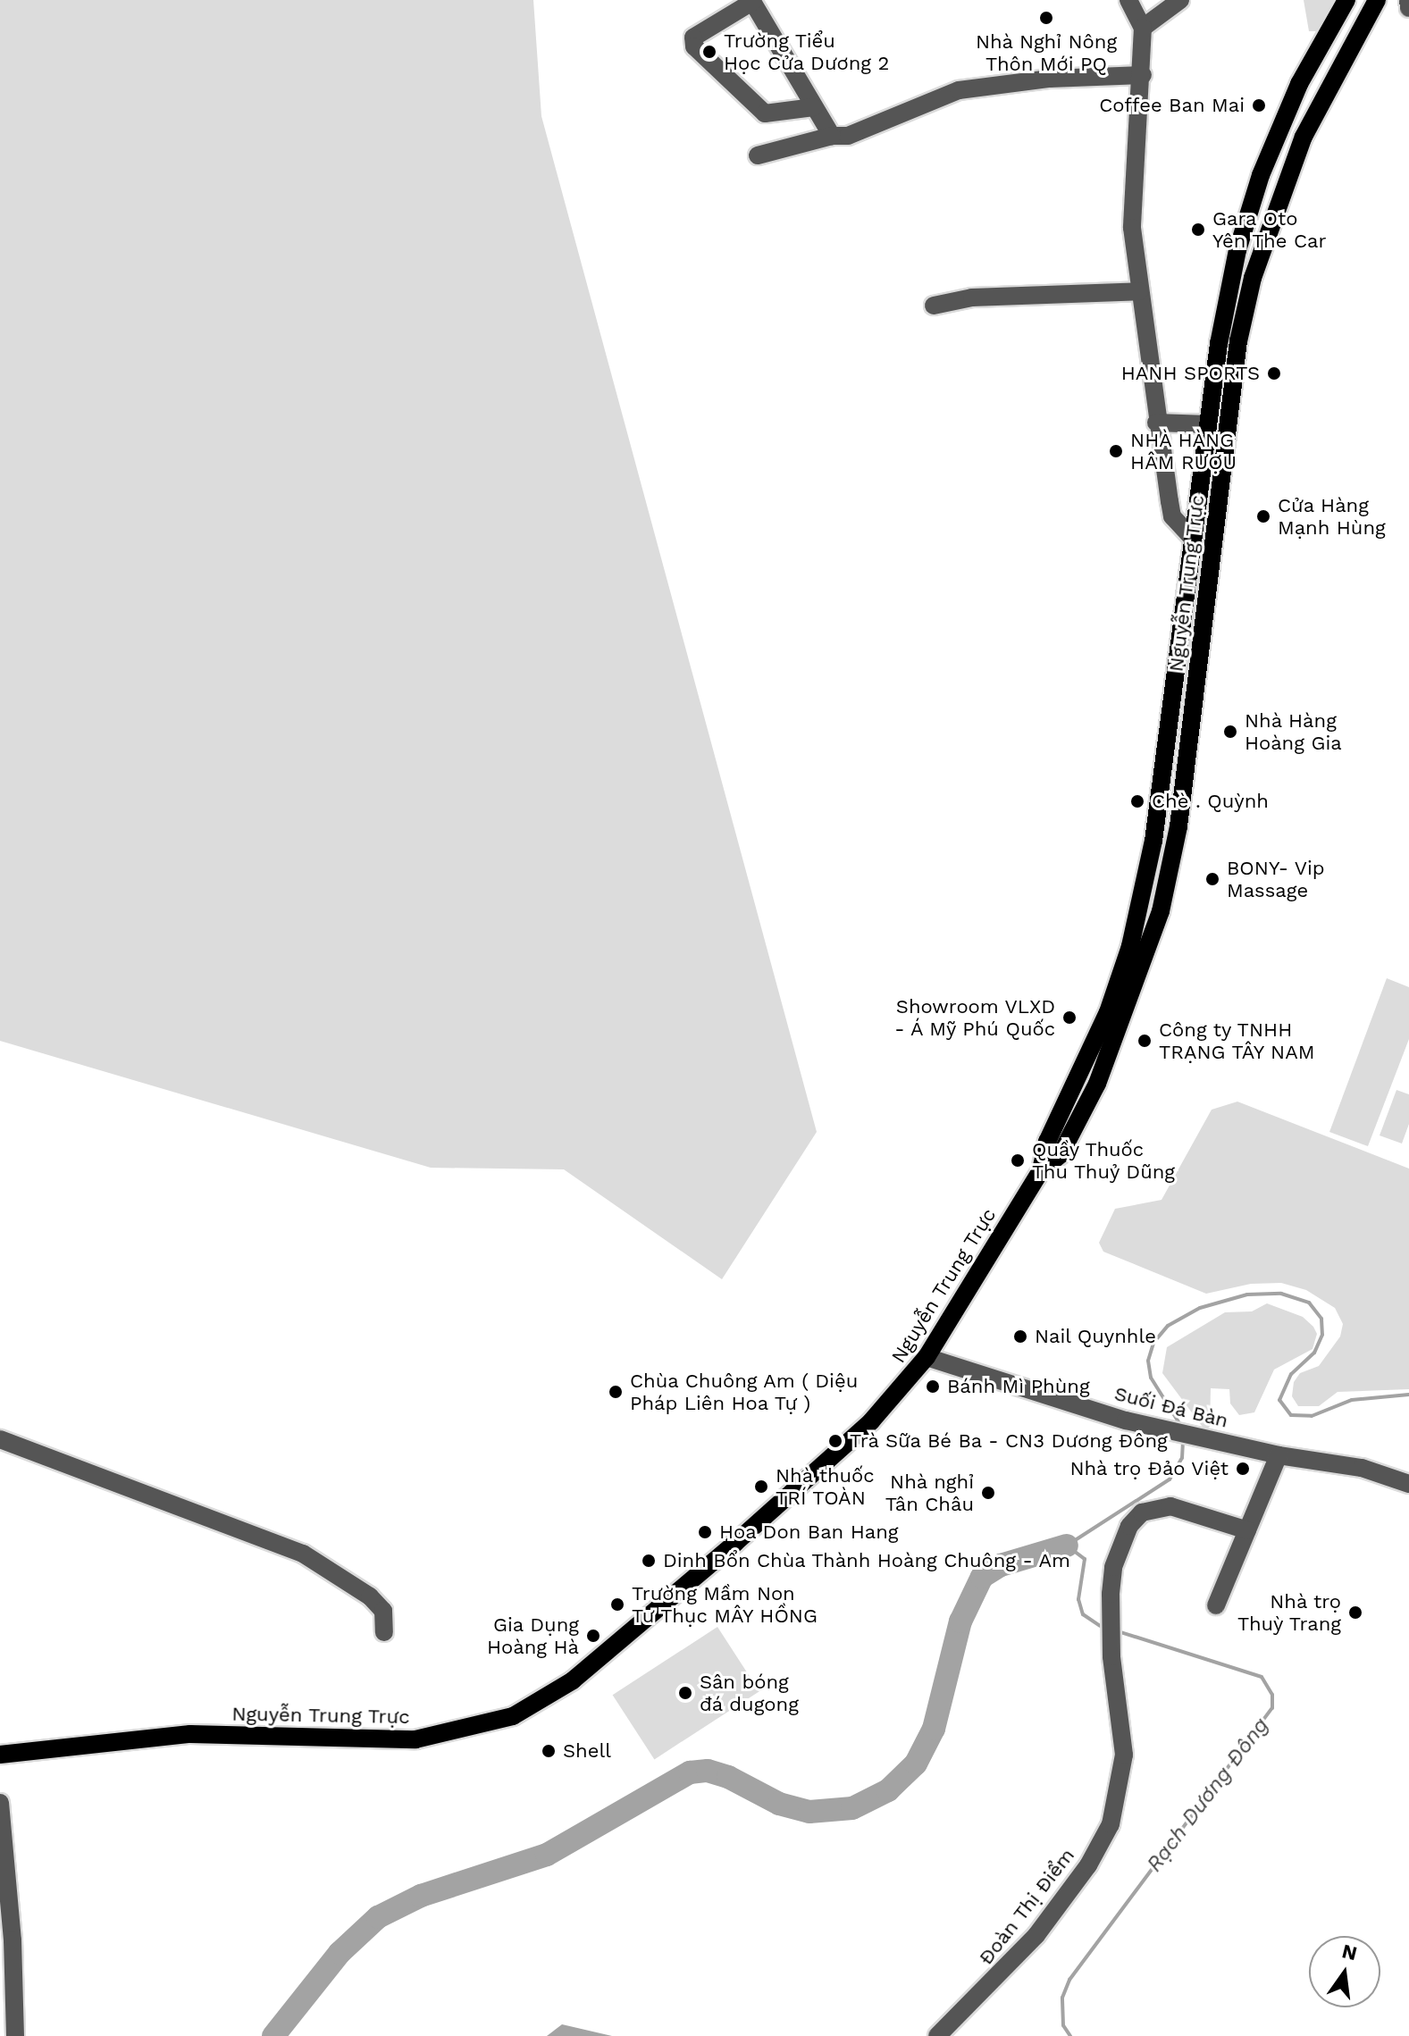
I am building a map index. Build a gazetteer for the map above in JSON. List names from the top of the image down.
{
  "streets": {
    "main road": ["Nguyễn Trung Trực"],
    "street": ["Suối Đá Bàn", "Đoàn Thị Điểm"]
  },
  "crossings": [
    ["Nguyễn Trung Trực", "Suối Đá Bàn"]
  ],
  "water": ["Rạch Dương Đông"],
  "places": [
    "Nhà Nghỉ Nông Thôn Mới PQ",
    "Trường Tiểu Học Cửa Dương 2",
    "Coffee Ban Mai",
    "Gara Oto Yên The Car",
    "HANH SPORTS",
    "NHÀ HÀNG HÂM RƯỢU",
    "Cửa Hàng Mạnh Hùng",
    "Nhà Hàng Hoàng Gia",
    "Chè . Quỳnh",
    "BONY- Vip Massage",
    "Showroom VLXD - Á Mỹ Phú Quốc",
    "Công ty TNHH TRẠNG TÂY NAM",
    "Quầy Thuốc Thu Thuỷ Dũng",
    "Nail Quynhle",
    "Bánh Mì Phùng",
    "Chùa Chuông Am ( Diệu Pháp Liên Hoa Tự )",
    "Trà Sữa Bé Ba - CN3 Dương Đông",
    "Nhà trọ Đảo Việt",
    "Nhà thuốc TRÍ TOÀN",
    "Nhà nghỉ Tân Châu",
    "Hoa Don Ban Hang",
    "Dinh Bổn Chùa Thành Hoàng Chuông - Am",
    "Trường Mầm Non Tư Thục MÂY HỒNG",
    "Nhà trọ Thuỳ Trang",
    "Gia Dụng Hoàng Hà",
    "Sân bóng đá dugong",
    "Shell"
  ],
  "north": "top"
}
